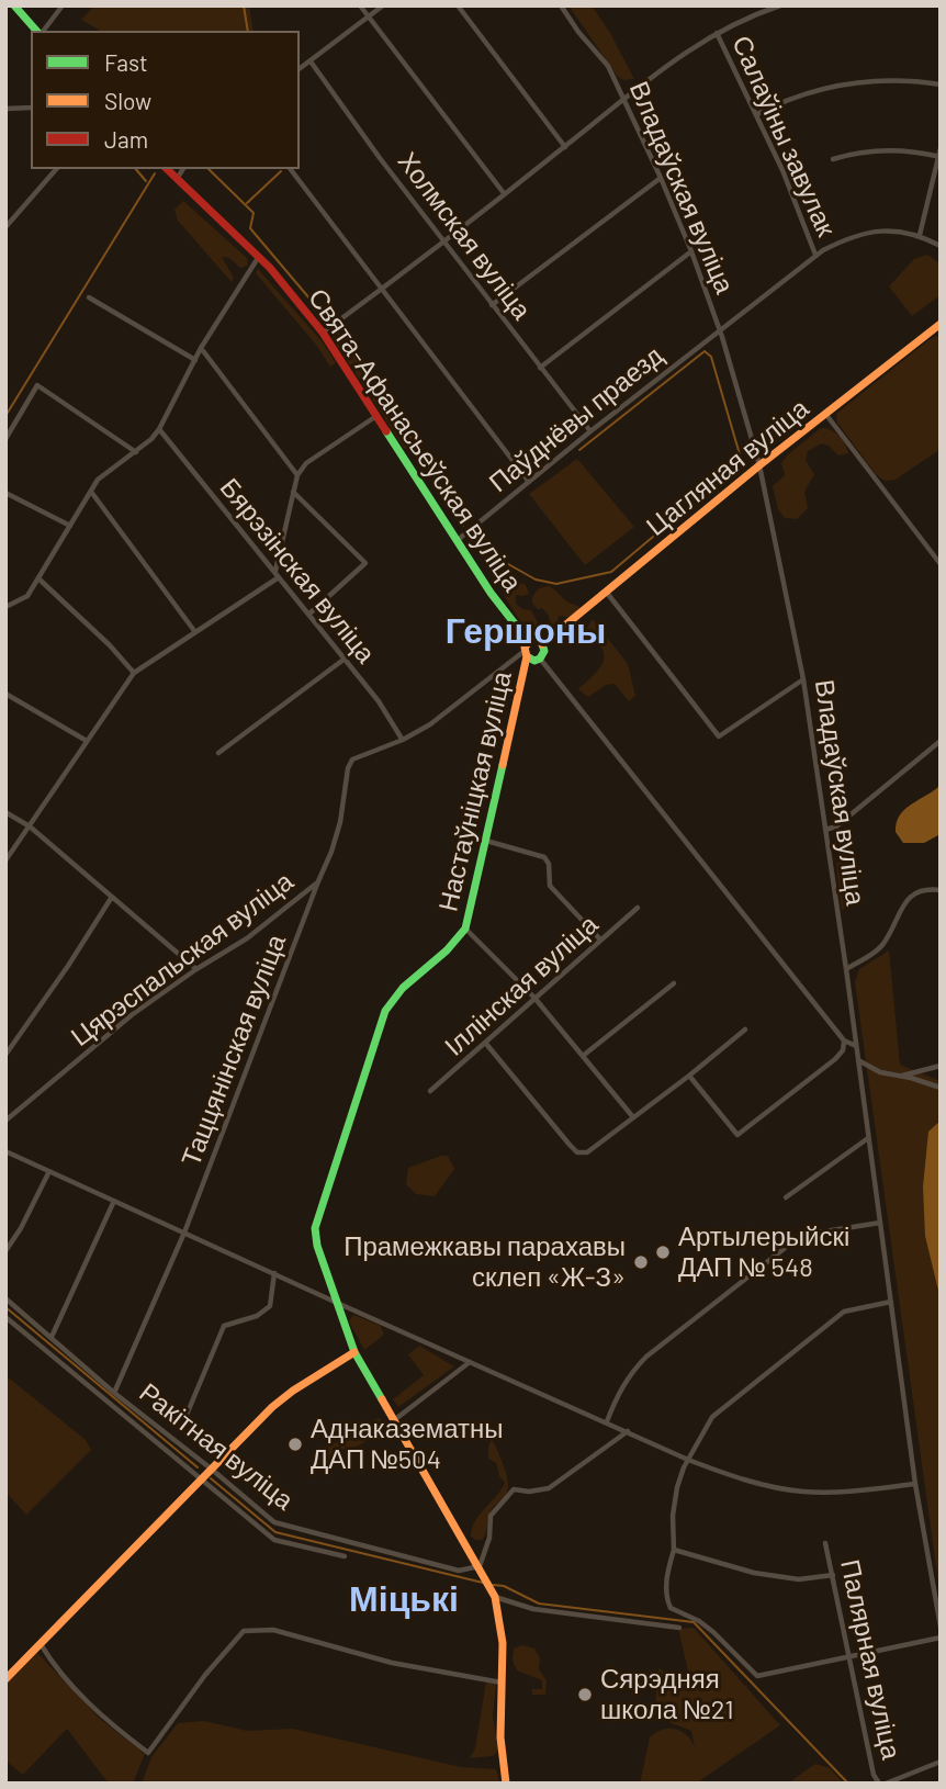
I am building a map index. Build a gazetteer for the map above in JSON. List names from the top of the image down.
{
  "streets": {
    "street": [
      "Салаўіны завулак",
      "Владаўская вуліца",
      "Холмская вуліца",
      "Паўднёвы праезд",
      "Свята-Афанасьеўская вуліца",
      "Цагляная вуліца",
      "Бярэзінская вуліца",
      "Настаўніцкая вуліца",
      "Цярэспальская вуліца",
      "Іллінская вуліца",
      "Таццянінская вуліца",
      "Ракітная вуліца",
      "Палярная вуліца"
    ]
  },
  "crossings": [
    ["Салаўіны завулак", "Паўднёвы праезд"],
    ["Владаўская вуліца", "Паўднёвы праезд"],
    ["Владаўская вуліца", "Цагляная вуліца"],
    ["Холмская вуліца", "Паўднёвы праезд"],
    ["Паўднёвы праезд", "Свята-Афанасьеўская вуліца"],
    ["Свята-Афанасьеўская вуліца", "Цагляная вуліца"],
    ["Свята-Афанасьеўская вуліца", "Настаўніцкая вуліца"],
    ["Цагляная вуліца", "Настаўніцкая вуліца"],
    ["Бярэзінская вуліца", "Цярэспальская вуліца"],
    ["Цярэспальская вуліца", "Таццянінская вуліца"],
    ["Таццянінская вуліца", "Ракітная вуліца"]
  ],
  "districts": ["Гершоны", "Міцькі"],
  "places": [
    "Артылерыйскі ДАП № 548",
    "Прамежкавы парахавы склеп «Ж-З»",
    "Аднаказематны ДАП №504",
    "Сярэдняя школа №21"
  ],
  "legend": ["Fast", "Slow", "Jam"]
}
